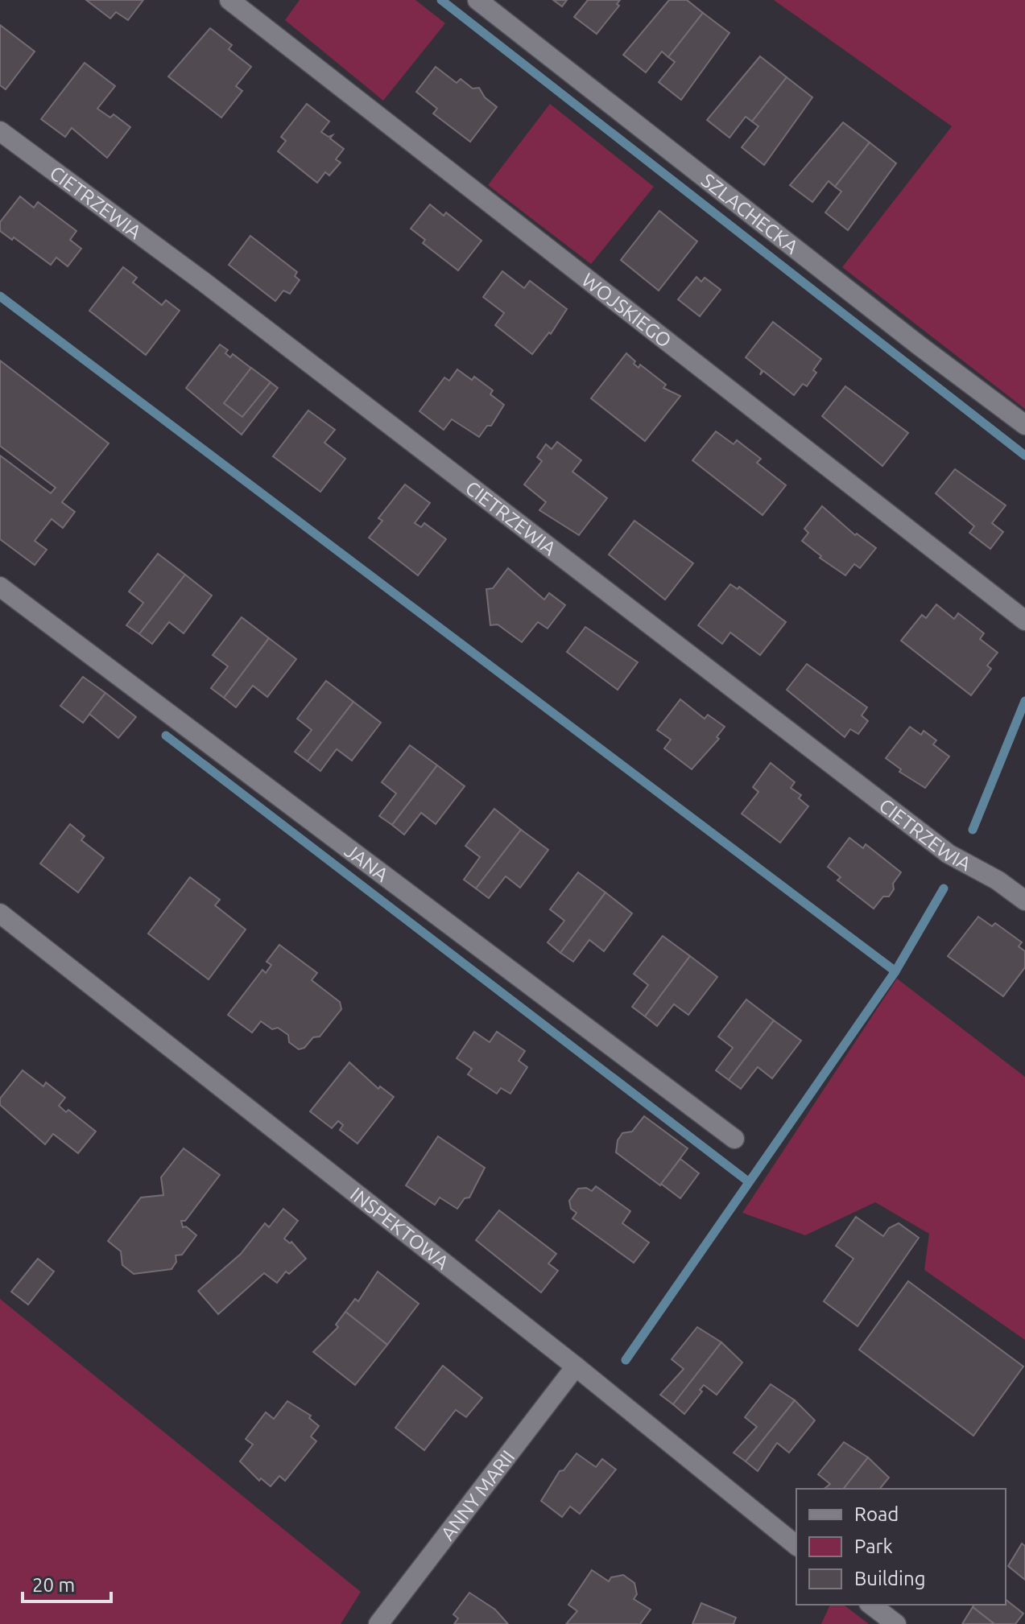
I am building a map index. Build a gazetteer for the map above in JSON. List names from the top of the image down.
{
  "streets": {
    "street": [
      "CIETRZEWIA",
      "SZLACHECKA",
      "WOJSKIEGO",
      "JANA",
      "INSPEKTOWA",
      "ANNY MARII"
    ]
  },
  "crossings": [
    ["INSPEKTOWA", "ANNY MARII"]
  ],
  "legend": ["Road", "Park", "Building"],
  "scale_bar": "20 m"
}
